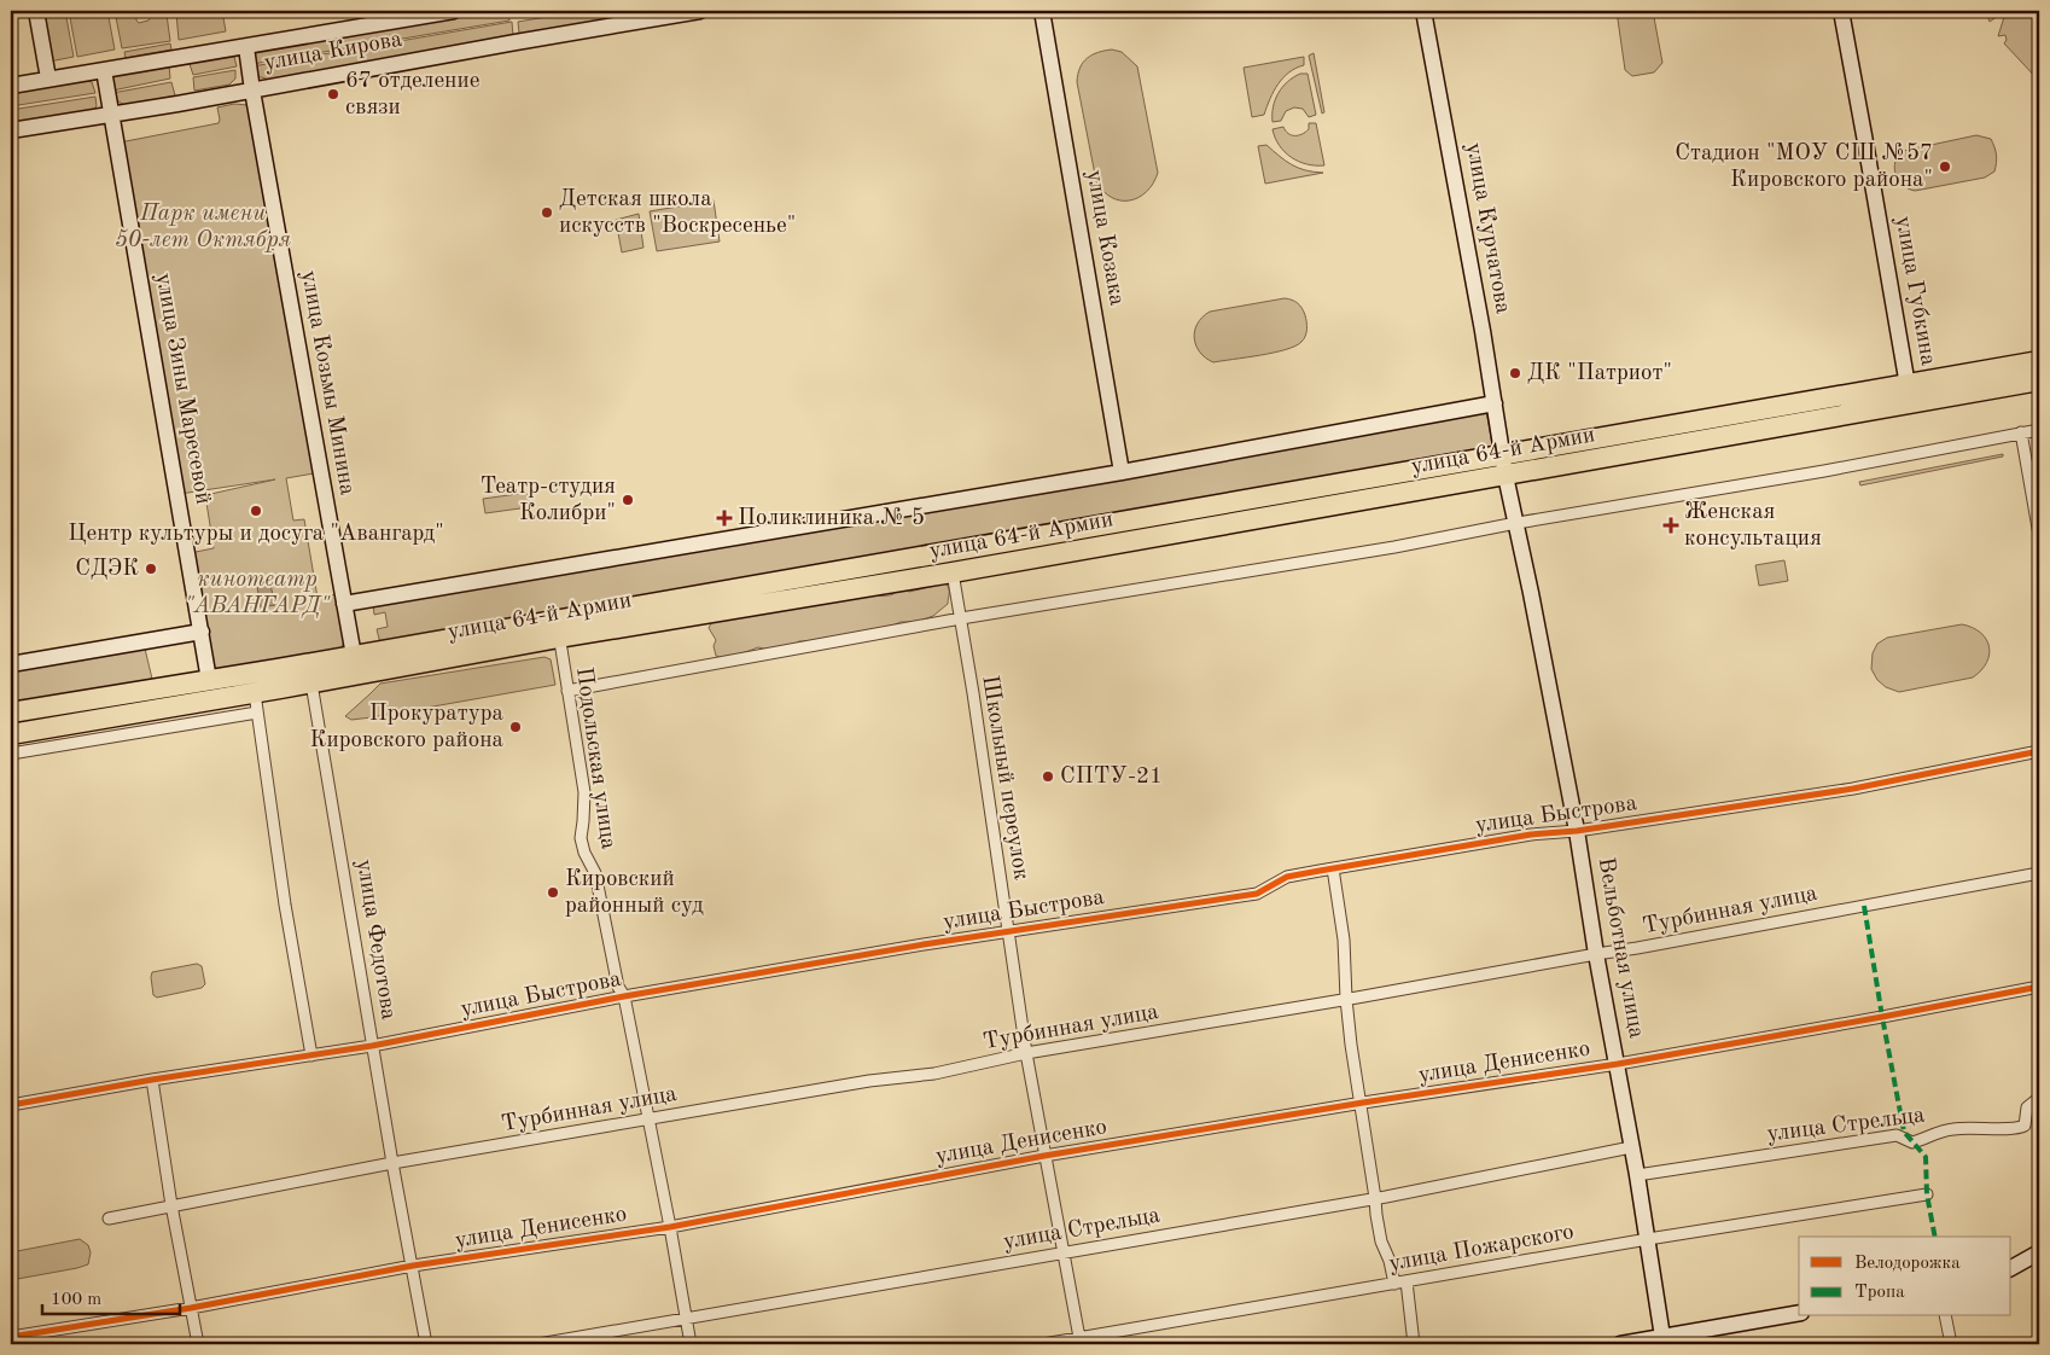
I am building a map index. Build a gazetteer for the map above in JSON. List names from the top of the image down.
{
  "streets": {
    "highway": ["улица 64-й Армии"],
    "street": [
      "улица Кирова",
      "улица Курчатова",
      "улица Козака",
      "улица Губкина",
      "улица Козьмы Минина",
      "улица Зины Маресевой",
      "Подольская улица",
      "Школьный переулок",
      "улица Быстрова",
      "Турбинная улица",
      "улица Федотова",
      "Вельботная улица",
      "улица Денисенко",
      "улица Стрельца",
      "улица Пожарского"
    ]
  },
  "crossings": [
    ["улица Кирова", "улица Козьмы Минина"],
    ["улица Кирова", "улица Зины Маресевой"],
    ["улица Курчатова", "улица 64-й Армии"],
    ["улица Курчатова", "Вельботная улица"],
    ["улица Губкина", "улица 64-й Армии"],
    ["улица Козьмы Минина", "улица 64-й Армии"],
    ["улица Зины Маресевой", "улица 64-й Армии"],
    ["улица 64-й Армии", "Подольская улица"],
    ["улица 64-й Армии", "Школьный переулок"],
    ["улица 64-й Армии", "улица Федотова"],
    ["улица 64-й Армии", "Вельботная улица"],
    ["Подольская улица", "улица Быстрова"],
    ["Подольская улица", "Турбинная улица"],
    ["Подольская улица", "улица Денисенко"],
    ["Подольская улица", "улица Стрельца"],
    ["Школьный переулок", "улица Быстрова"],
    ["Школьный переулок", "Турбинная улица"],
    ["Школьный переулок", "улица Денисенко"],
    ["Школьный переулок", "улица Стрельца"],
    ["Школьный переулок", "улица Пожарского"],
    ["улица Быстрова", "улица Федотова"],
    ["улица Быстрова", "Вельботная улица"],
    ["Турбинная улица", "улица Федотова"],
    ["Турбинная улица", "Вельботная улица"],
    ["улица Федотова", "улица Денисенко"],
    ["Вельботная улица", "улица Денисенко"],
    ["Вельботная улица", "улица Стрельца"],
    ["Вельботная улица", "улица Пожарского"]
  ],
  "parks": ["Парк имени 50-лет Октября", "кинотеатр \"АВАНГАРД\""],
  "places": {
    "other": [
      "67 отделение связи",
      "Стадион \"МОУ СШ №57 Кировского района\"",
      "Детская школа искусств \"Воскресенье\"",
      "ДК \"Патриот\"",
      "Театр-студия Колибри\"",
      "Центр культуры и досуга \"Авангард\"",
      "СДЭК",
      "Прокуратура Кировского района",
      "СПТУ-21",
      "Кировский районный суд"
    ],
    "health": ["Поликлиника № 5", "Женская консультация"]
  },
  "legend": ["Велодорожка", "Тропа"],
  "scale_bar": "100 m"
}
